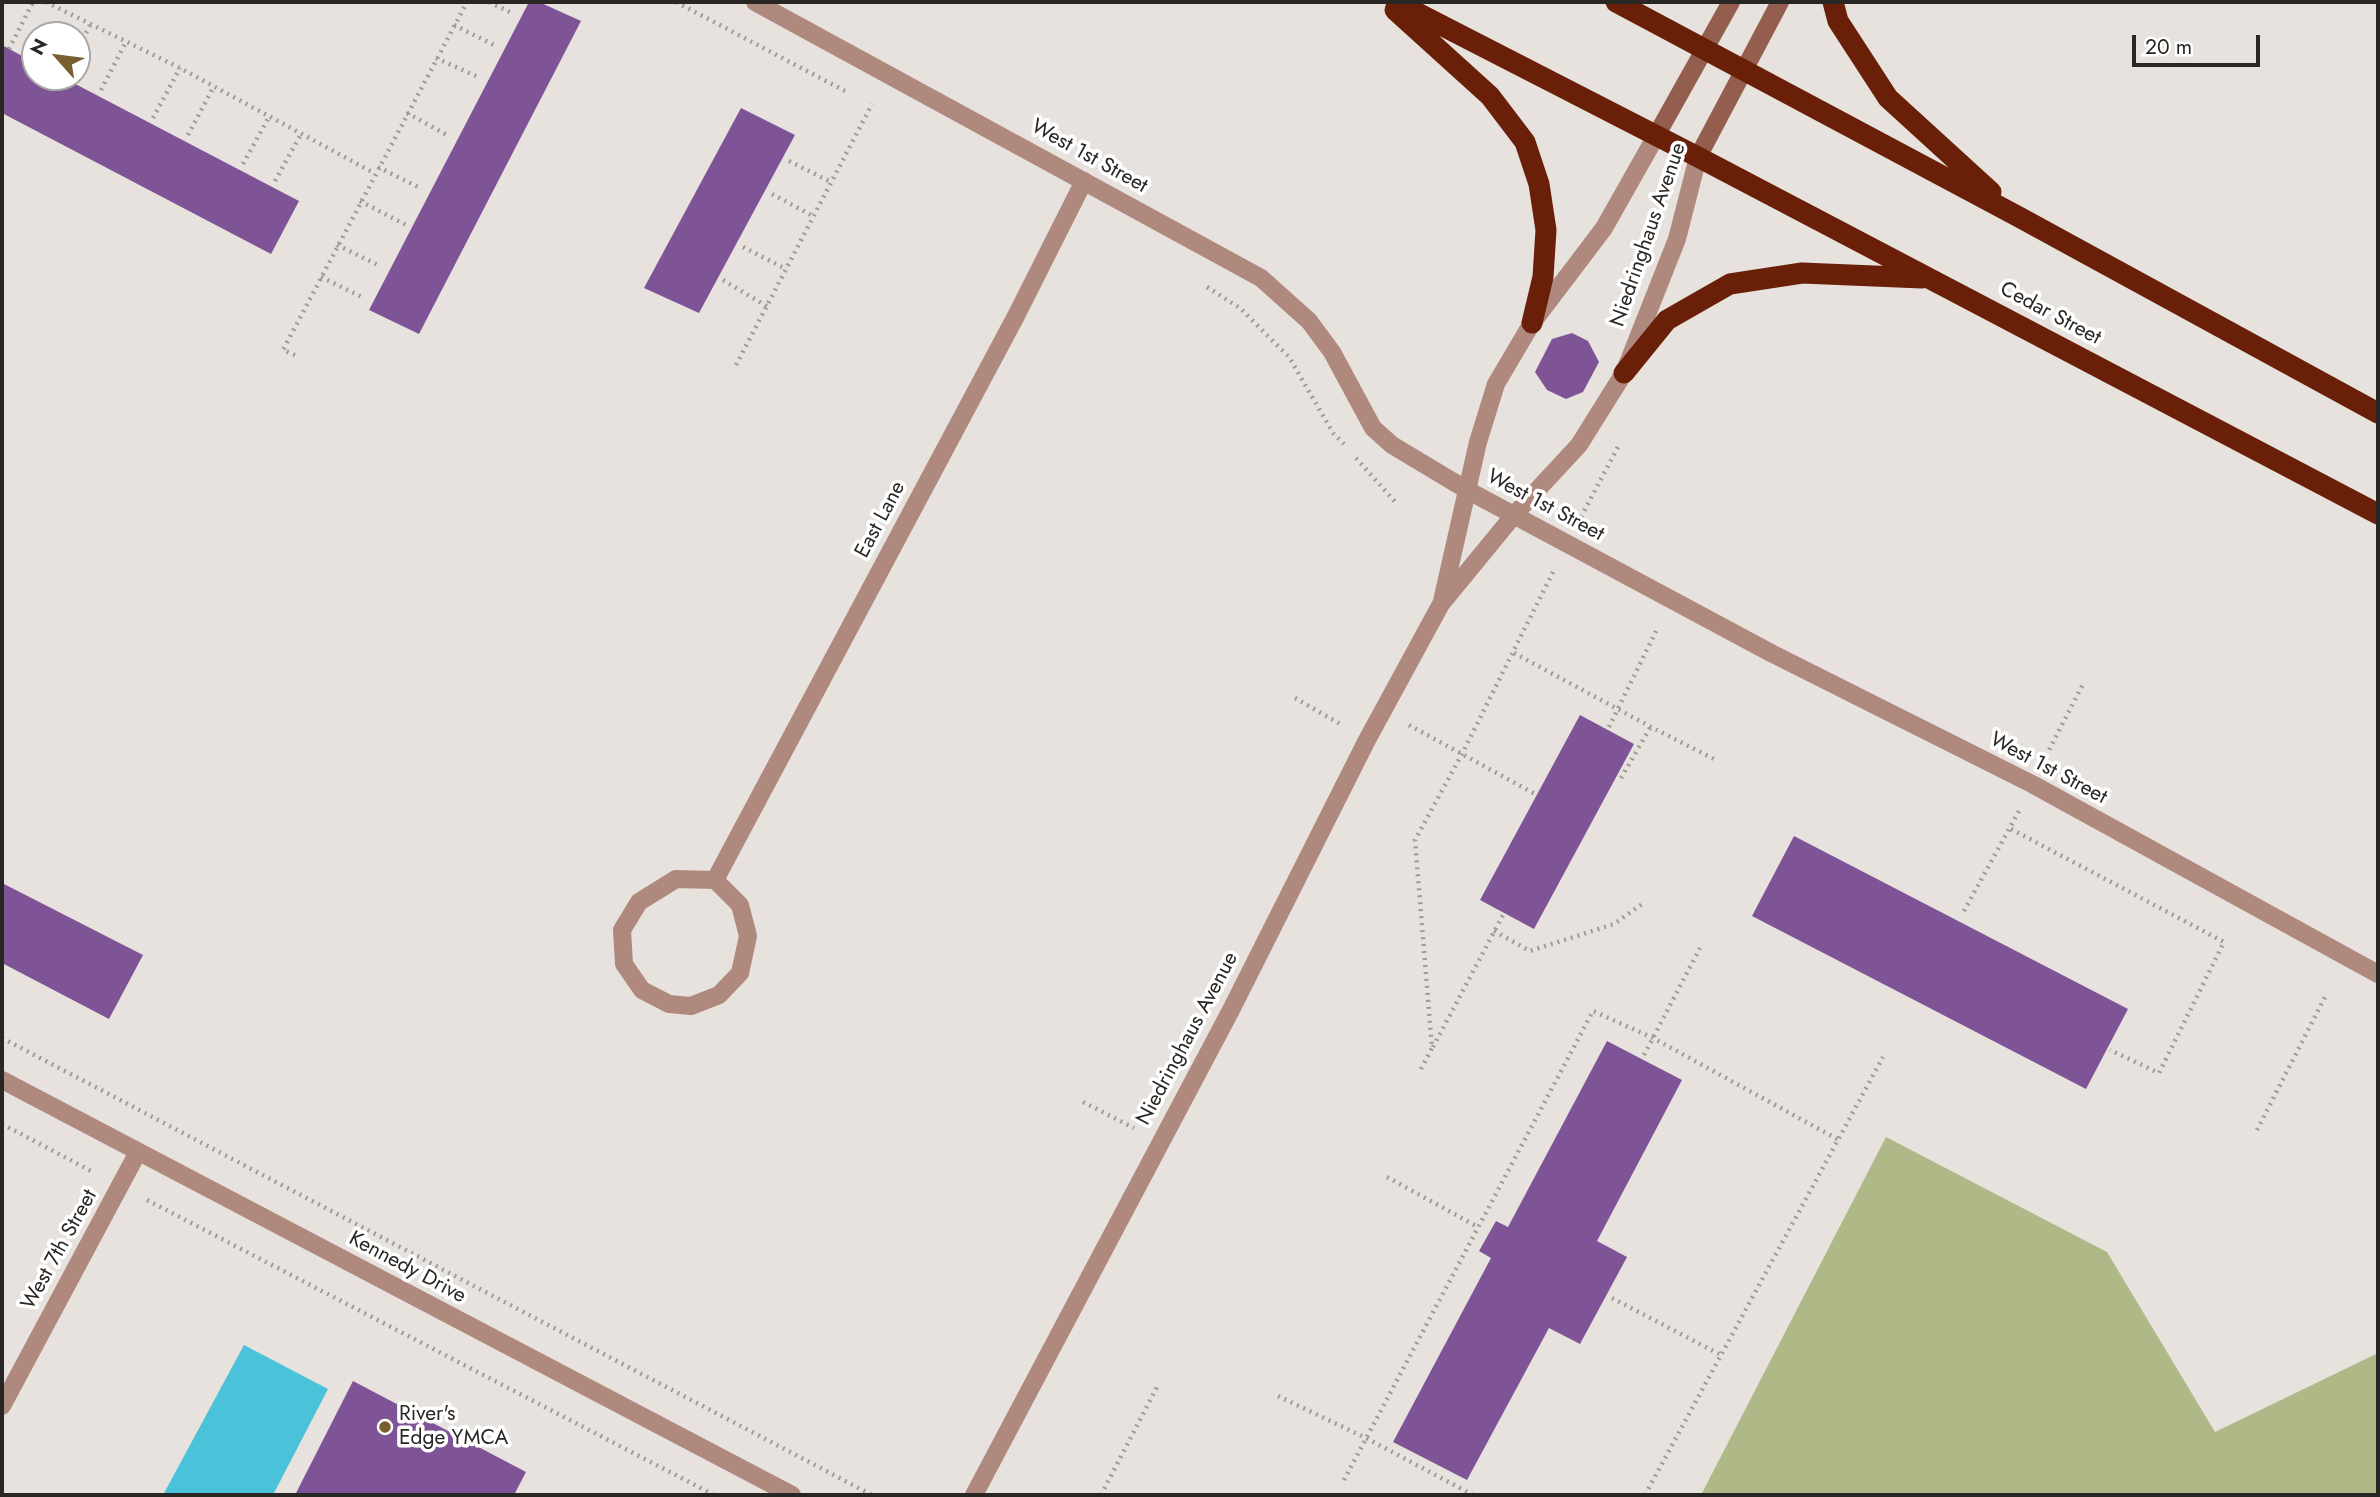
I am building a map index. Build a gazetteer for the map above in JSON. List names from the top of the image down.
{
  "streets": {
    "highway": ["Cedar Street"],
    "street": [
      "West 1st Street",
      "Niedringhaus Avenue",
      "East Lane",
      "West 7th Street",
      "Kennedy Drive"
    ]
  },
  "crossings": [
    ["West 1st Street", "Niedringhaus Avenue"],
    ["West 1st Street", "East Lane"],
    ["Niedringhaus Avenue", "Cedar Street"],
    ["West 7th Street", "Kennedy Drive"]
  ],
  "places": ["River's Edge YMCA"],
  "scale_bar": "20 m",
  "north": "top left"
}
